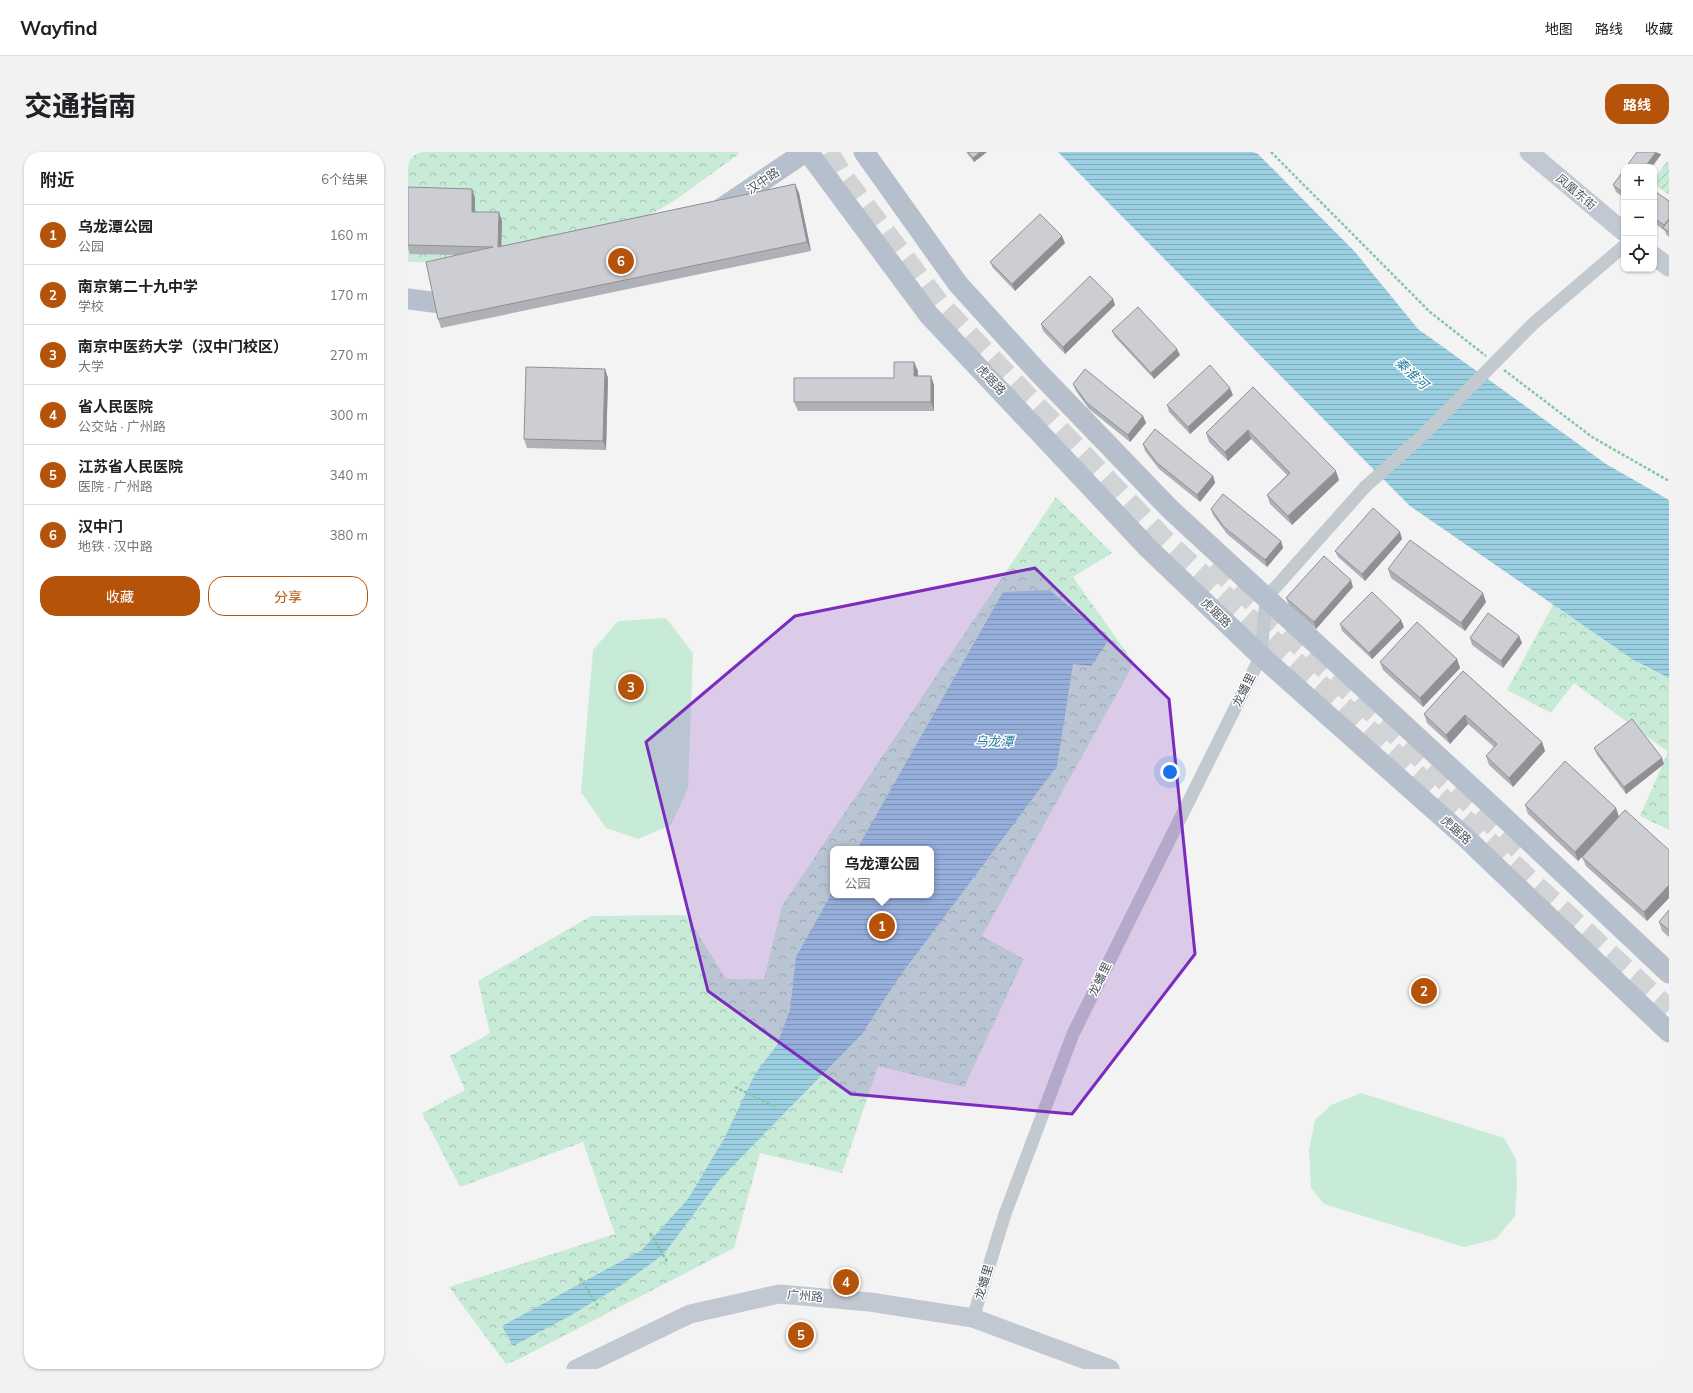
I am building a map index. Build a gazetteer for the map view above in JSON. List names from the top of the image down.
{
  "streets": {
    "main road": [
      "汉中路",
      "凤凰东街",
      "虎踞路",
      "广州路"
    ],
    "street": ["龙蟠里"]
  },
  "crossings": [
    ["汉中路", "虎踞路"],
    ["虎踞路", "龙蟠里"],
    ["龙蟠里", "广州路"]
  ],
  "water": ["秦淮河", "乌龙潭"],
  "page": {
    "header": "Wayfind",
    "nav": ["地图", "路线", "收藏"],
    "title": "交通指南",
    "buttons": [
      "路线",
      ["收藏", "分享"]
    ],
    "heading": ["附近", "6个结果"],
    "map_buttons": ["+", "−"],
    "list": [
      {
        "mark": "1",
        "name": "乌龙潭公园",
        "note": "公园",
        "value": "160 m"
      },
      {
        "mark": "2",
        "name": "南京第二十九中学",
        "note": "学校",
        "value": "170 m"
      },
      {
        "mark": "3",
        "name": "南京中医药大学（汉中门校区）",
        "note": "大学",
        "value": "270 m"
      },
      {
        "mark": "4",
        "name": "省人民医院",
        "note": "公交站 · 广州路",
        "value": "300 m"
      },
      {
        "mark": "5",
        "name": "江苏省人民医院",
        "note": "医院 · 广州路",
        "value": "340 m"
      },
      {
        "mark": "6",
        "name": "汉中门",
        "note": "地铁 · 汉中路",
        "value": "380 m"
      }
    ],
    "pins": [
      "6",
      "3",
      "1",
      "2",
      "4",
      "5"
    ],
    "popup": ["乌龙潭公园", "公园"]
  }
}
